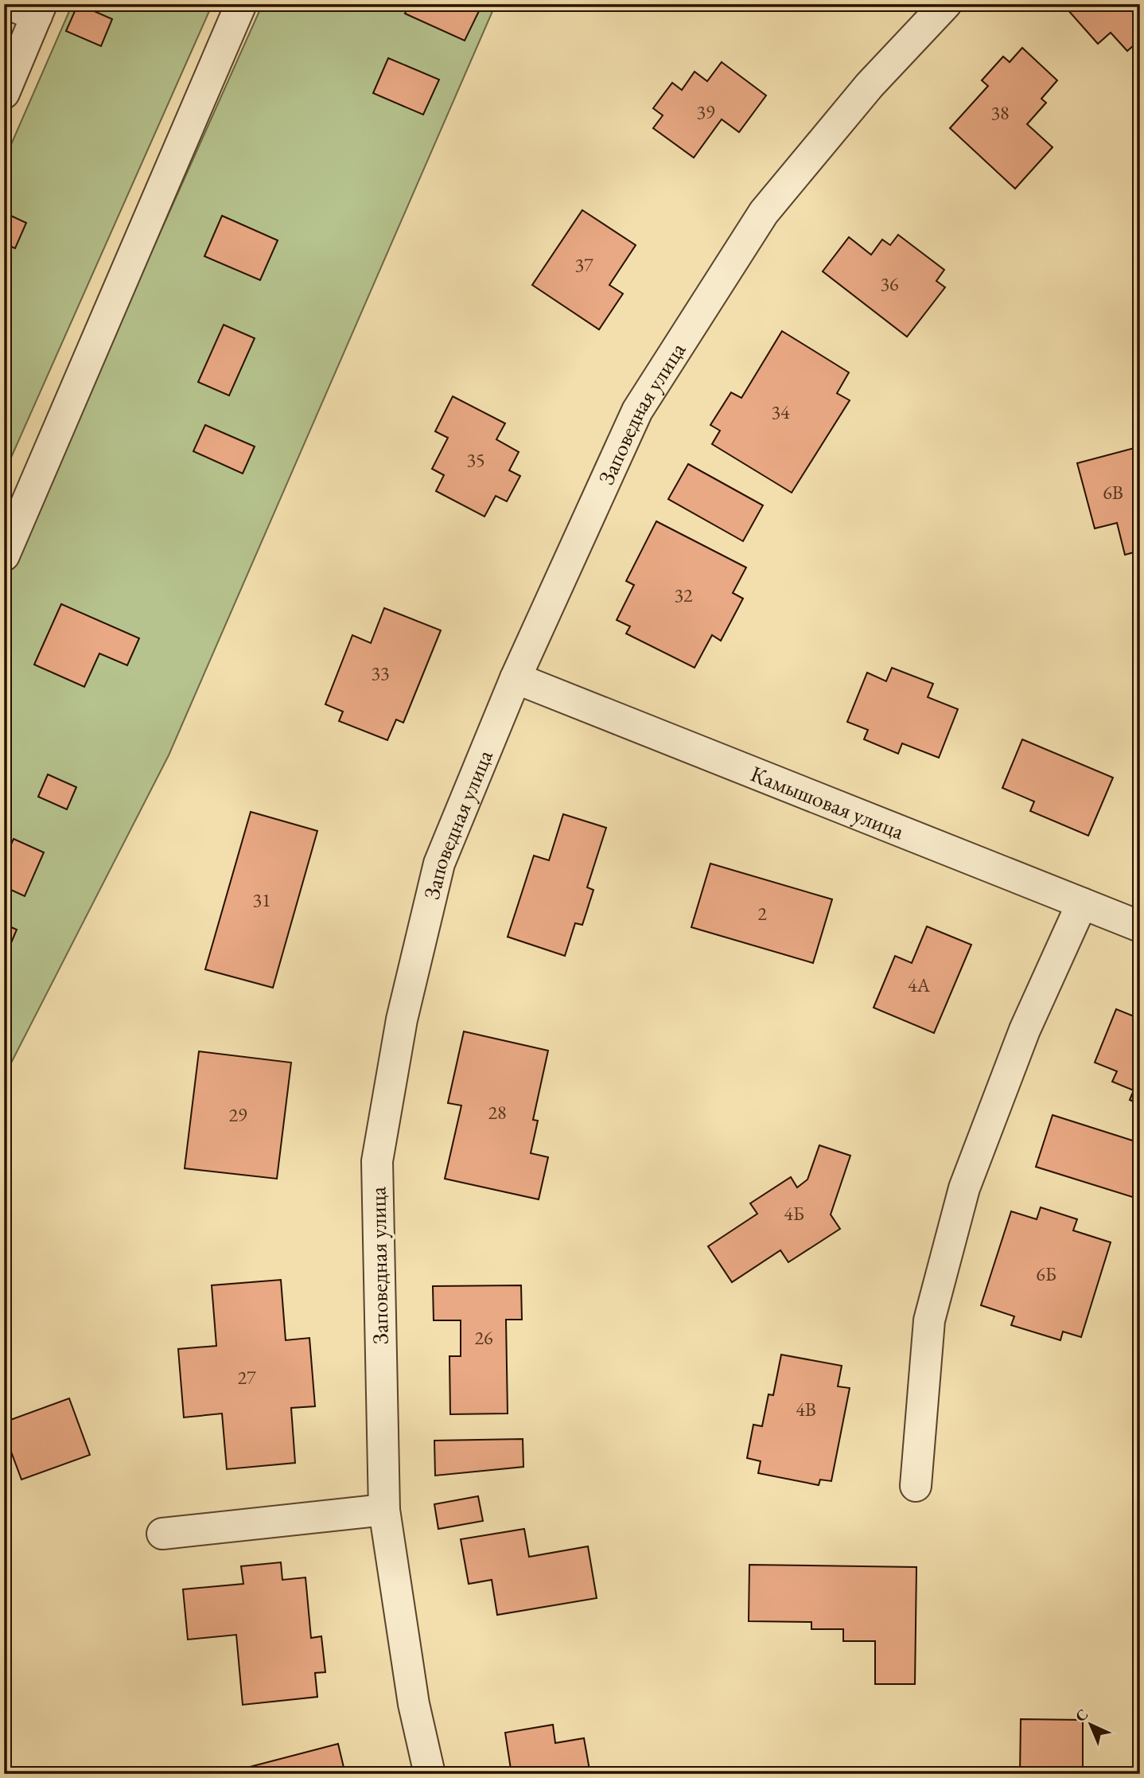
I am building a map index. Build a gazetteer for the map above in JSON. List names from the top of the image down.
{
  "streets": {
    "street": ["Заповедная улица", "Камышовая улица"]
  },
  "crossings": [
    ["Заповедная улица", "Камышовая улица"]
  ],
  "house_numbers": [
    "39",
    "38",
    "37",
    "36",
    "34",
    "35",
    "6В",
    "32",
    "33",
    "31",
    "2",
    "4А",
    "28",
    "29",
    "4Б",
    "6Б",
    "26",
    "27",
    "4В"
  ],
  "north": "top left"
}
